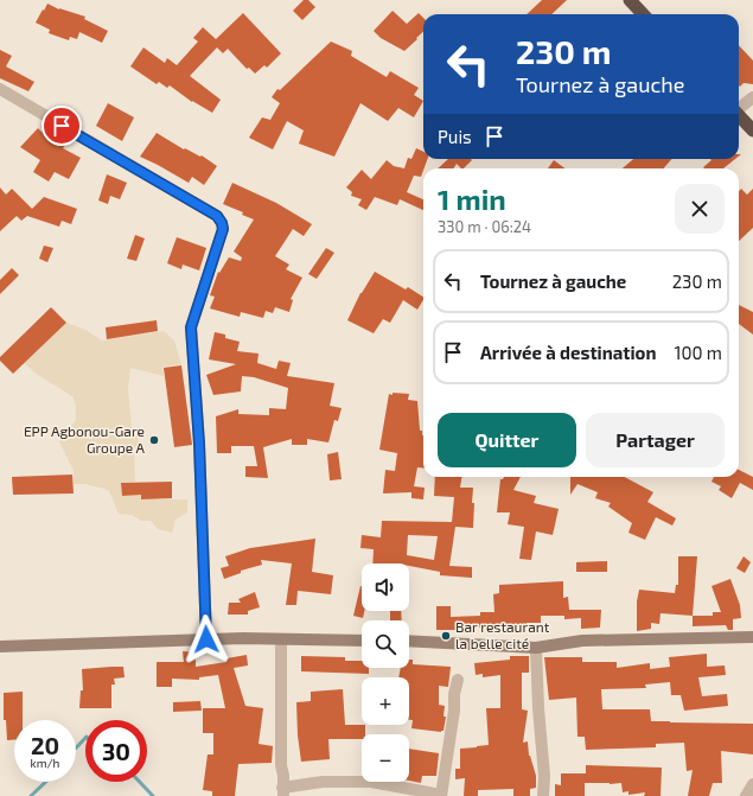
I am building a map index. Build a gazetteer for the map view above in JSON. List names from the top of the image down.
{
  "places": ["EPP Agbonou-Gare Groupe A", "Bar restaurant la belle cité"],
  "page": {
    "turn": ["230 m", "Tournez à gauche"],
    "then": "Puis",
    "heading": ["1 min", "330 m · 06:24"],
    "list": [
      {
        "name": "Tournez à gauche",
        "value": "230 m"
      },
      {
        "name": "Arrivée à destination",
        "value": "100 m"
      }
    ],
    "buttons": ["Quitter", "Partager"],
    "map_buttons": ["+", "−"],
    "speed": "20 km/h",
    "limit": "30"
  }
}
